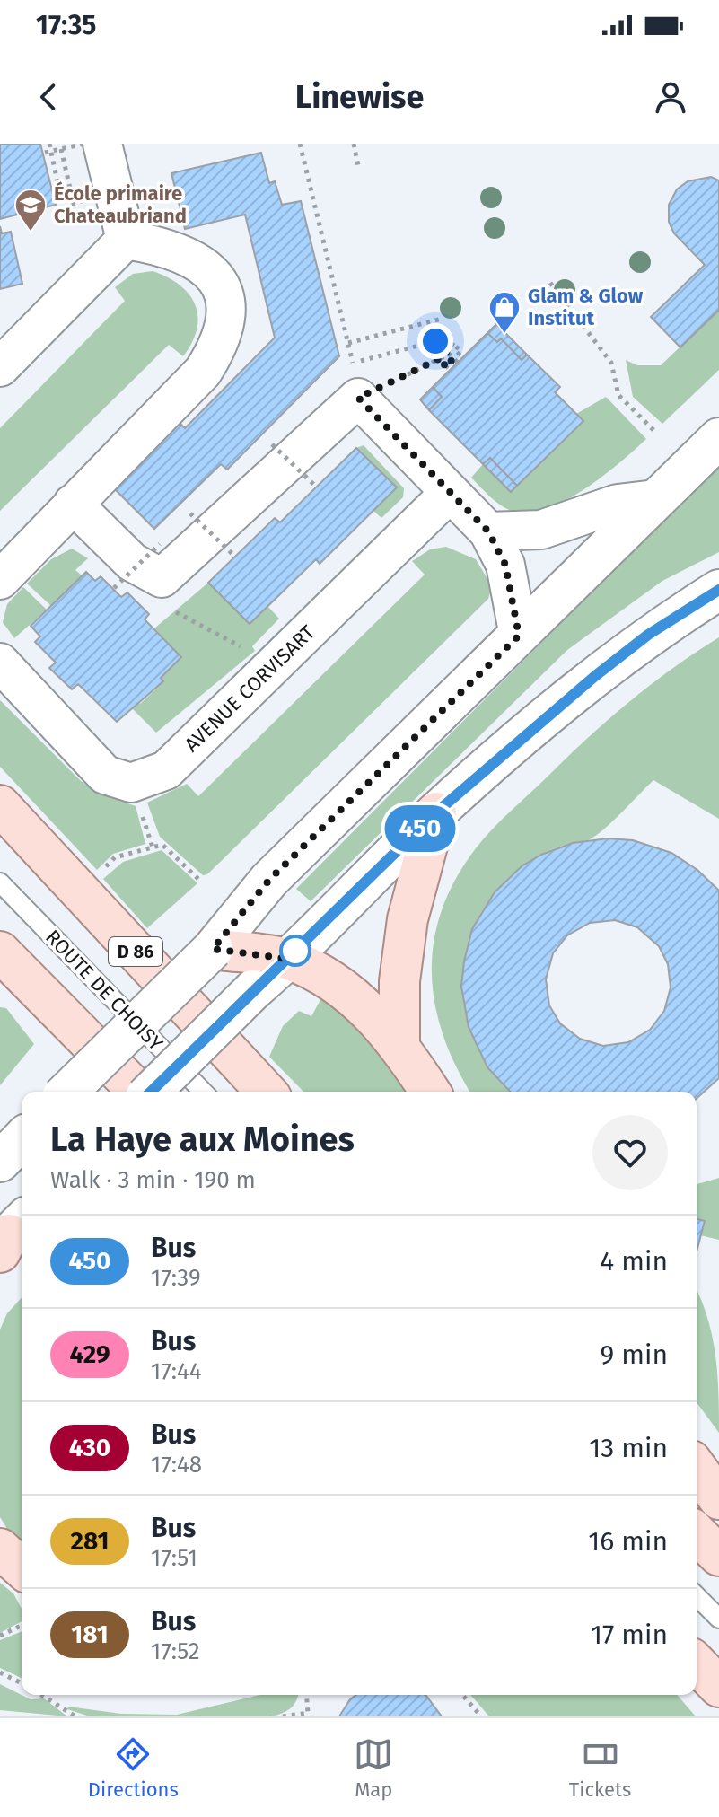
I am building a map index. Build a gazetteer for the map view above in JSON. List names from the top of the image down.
{
  "streets": {
    "main road": ["D 86"],
    "street": ["AVENUE CORVISART"],
    "lane": ["ROUTE DE CHOISY"]
  },
  "places": {
    "school or university": ["École primaire Chateaubriand"],
    "shop": ["Glam & Glow Institut"]
  },
  "lines": ["bus line 450"],
  "page": {
    "status": "17:35",
    "header": "Linewise",
    "on_map": "450",
    "heading": ["La Haye aux Moines", "Walk · 3 min · 190 m"],
    "list": [
      {
        "mark": "450",
        "name": "Bus",
        "note": "17:39",
        "value": "4 min"
      },
      {
        "mark": "429",
        "name": "Bus",
        "note": "17:44",
        "value": "9 min"
      },
      {
        "mark": "430",
        "name": "Bus",
        "note": "17:48",
        "value": "13 min"
      },
      {
        "mark": "281",
        "name": "Bus",
        "note": "17:51",
        "value": "16 min"
      },
      {
        "mark": "181",
        "name": "Bus",
        "note": "17:52",
        "value": "17 min"
      }
    ],
    "tabs": ["Directions", "Map", "Tickets"]
  }
}
